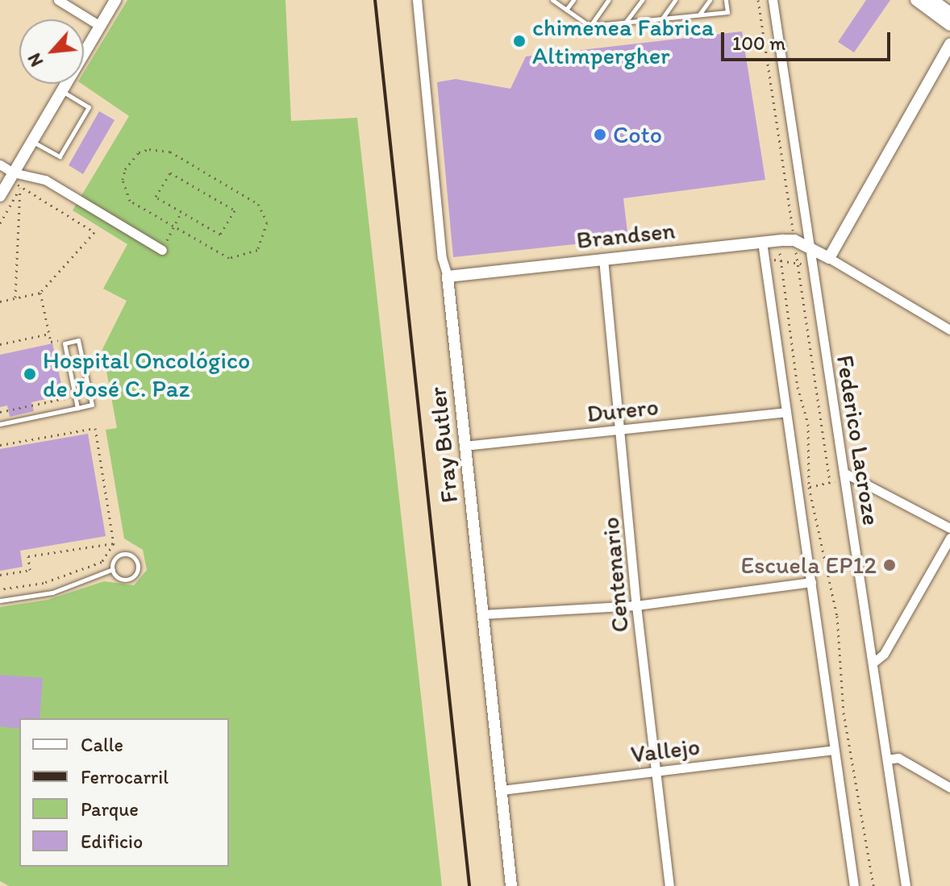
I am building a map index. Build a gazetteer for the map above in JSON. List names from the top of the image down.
{
  "streets": {
    "street": [
      "Brandsen",
      "Durero",
      "Federico Lacroze",
      "Fray Butler",
      "Centenario",
      "Vallejo"
    ]
  },
  "crossings": [
    ["Brandsen", "Federico Lacroze"],
    ["Brandsen", "Fray Butler"],
    ["Brandsen", "Centenario"],
    ["Durero", "Fray Butler"],
    ["Durero", "Centenario"],
    ["Fray Butler", "Vallejo"],
    ["Centenario", "Vallejo"]
  ],
  "places": [
    "chimenea Fabrica Altimpergher",
    "Coto",
    "Hospital Oncológico de José C. Paz",
    "Escuela EP12"
  ],
  "legend": [
    "Calle",
    "Ferrocarril",
    "Parque",
    "Edificio"
  ],
  "scale_bar": "100 m",
  "north": "bottom left"
}
